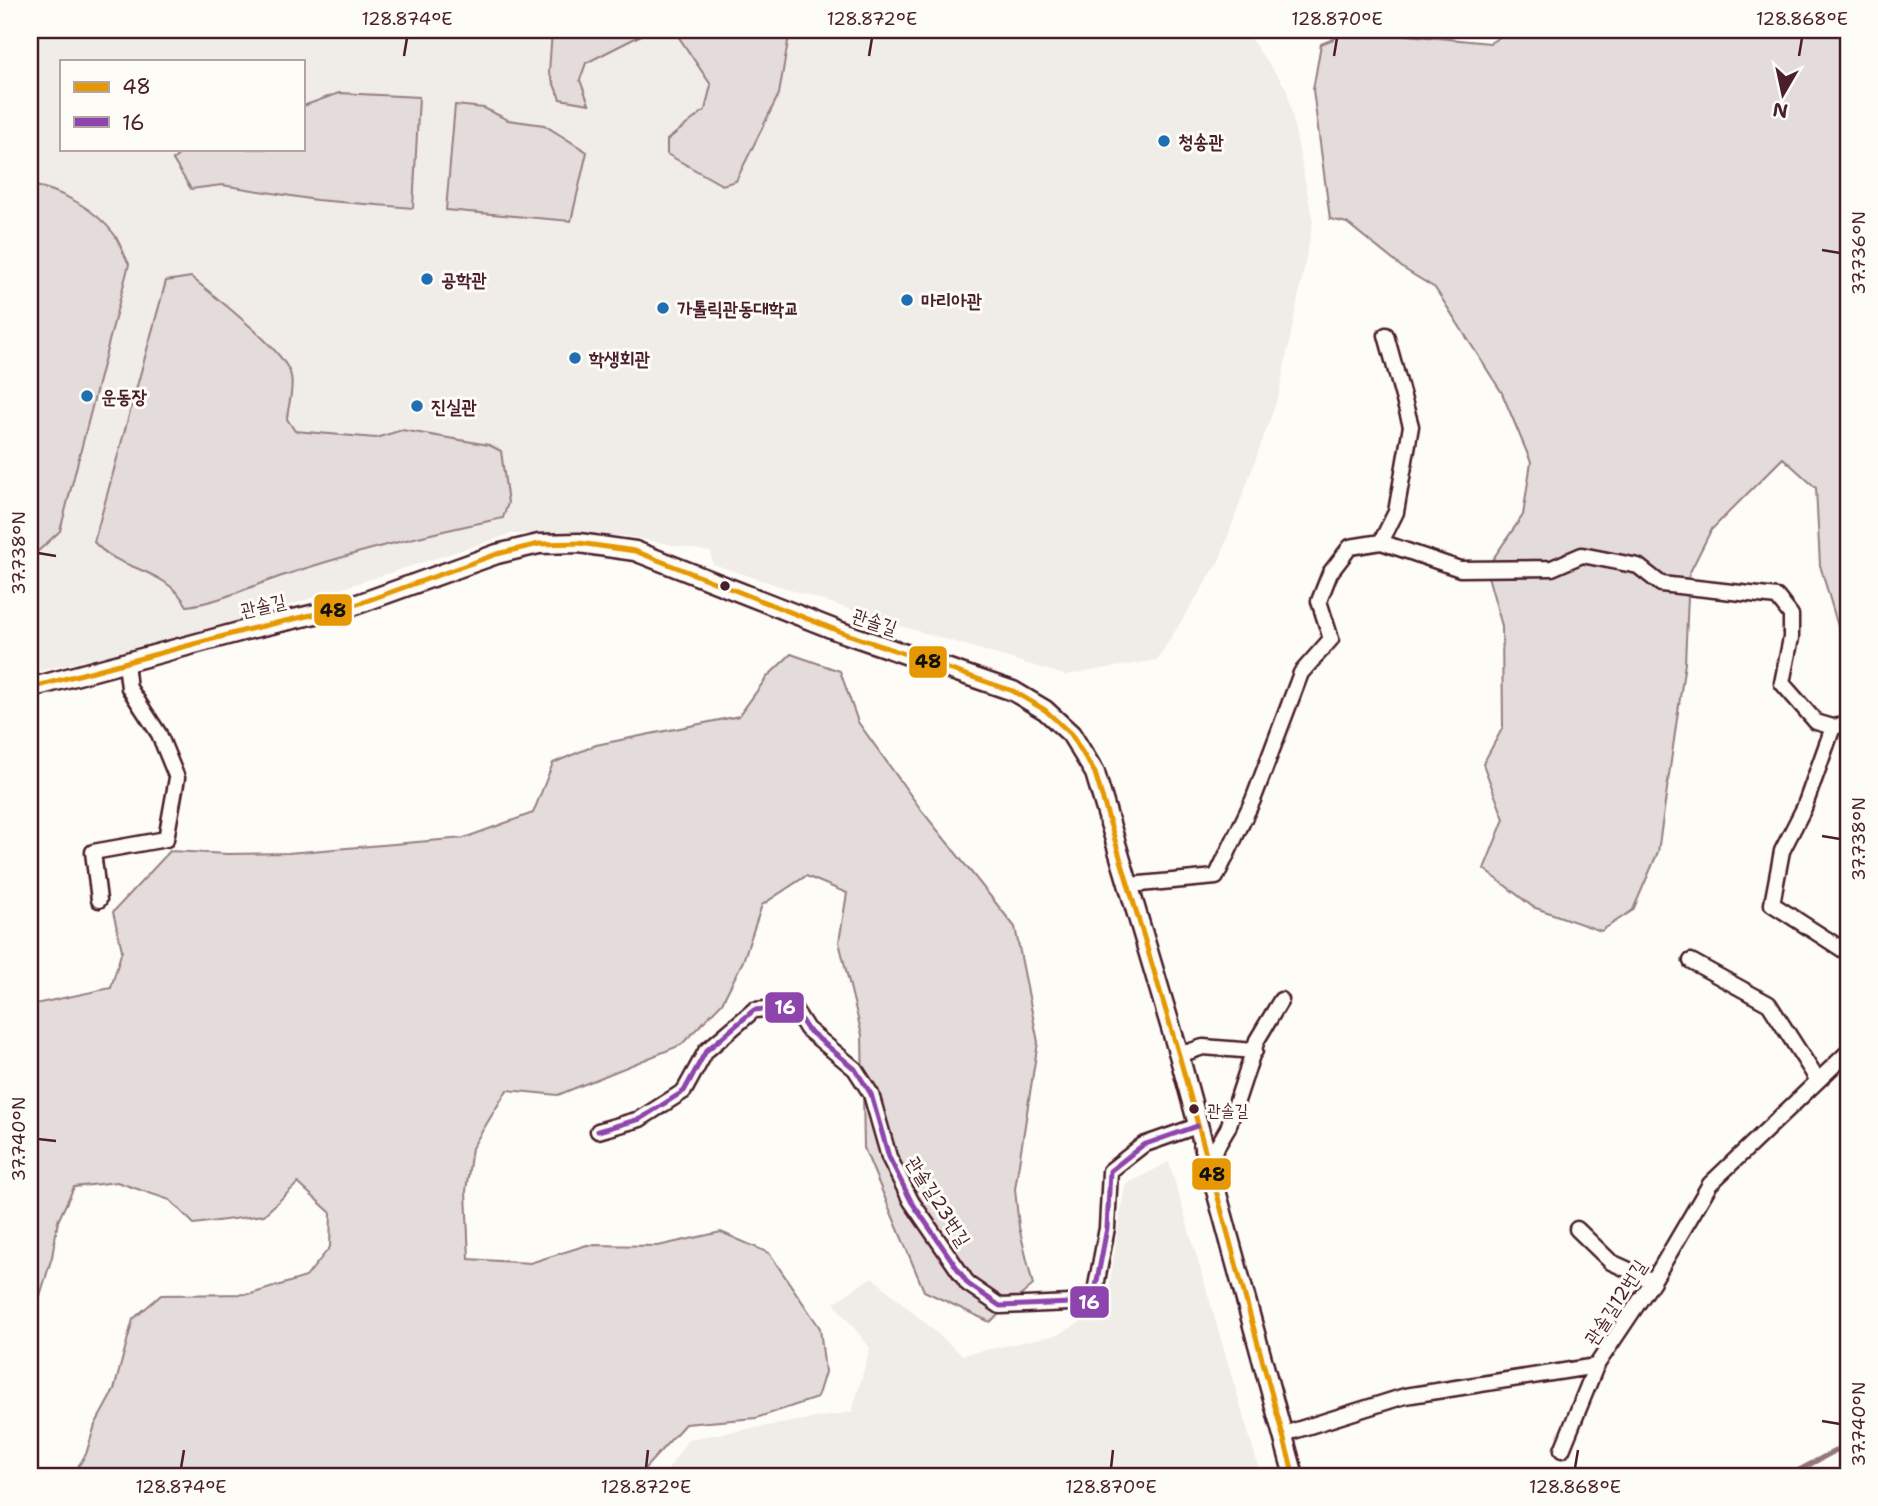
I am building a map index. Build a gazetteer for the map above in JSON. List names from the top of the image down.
{
  "streets": {
    "street": ["관솔길", "관솔길23번길", "관솔길12번길"]
  },
  "crossings": [
    ["관솔길", "관솔길23번길"],
    ["관솔길", "관솔길12번길"]
  ],
  "places": [
    "청송관",
    "공학관",
    "마리아관",
    "가톨릭관동대학교",
    "학생회관",
    "운동장",
    "진실관",
    "관솔길"
  ],
  "lines": ["transit line 48", "transit line 16"],
  "legend": ["48", "16"],
  "north": "bottom",
  "coordinates": [
    "128.874°E",
    "128.872°E",
    "128.870°E",
    "128.868°E",
    "37.736°N",
    "37.738°N",
    "37.740°N"
  ]
}
